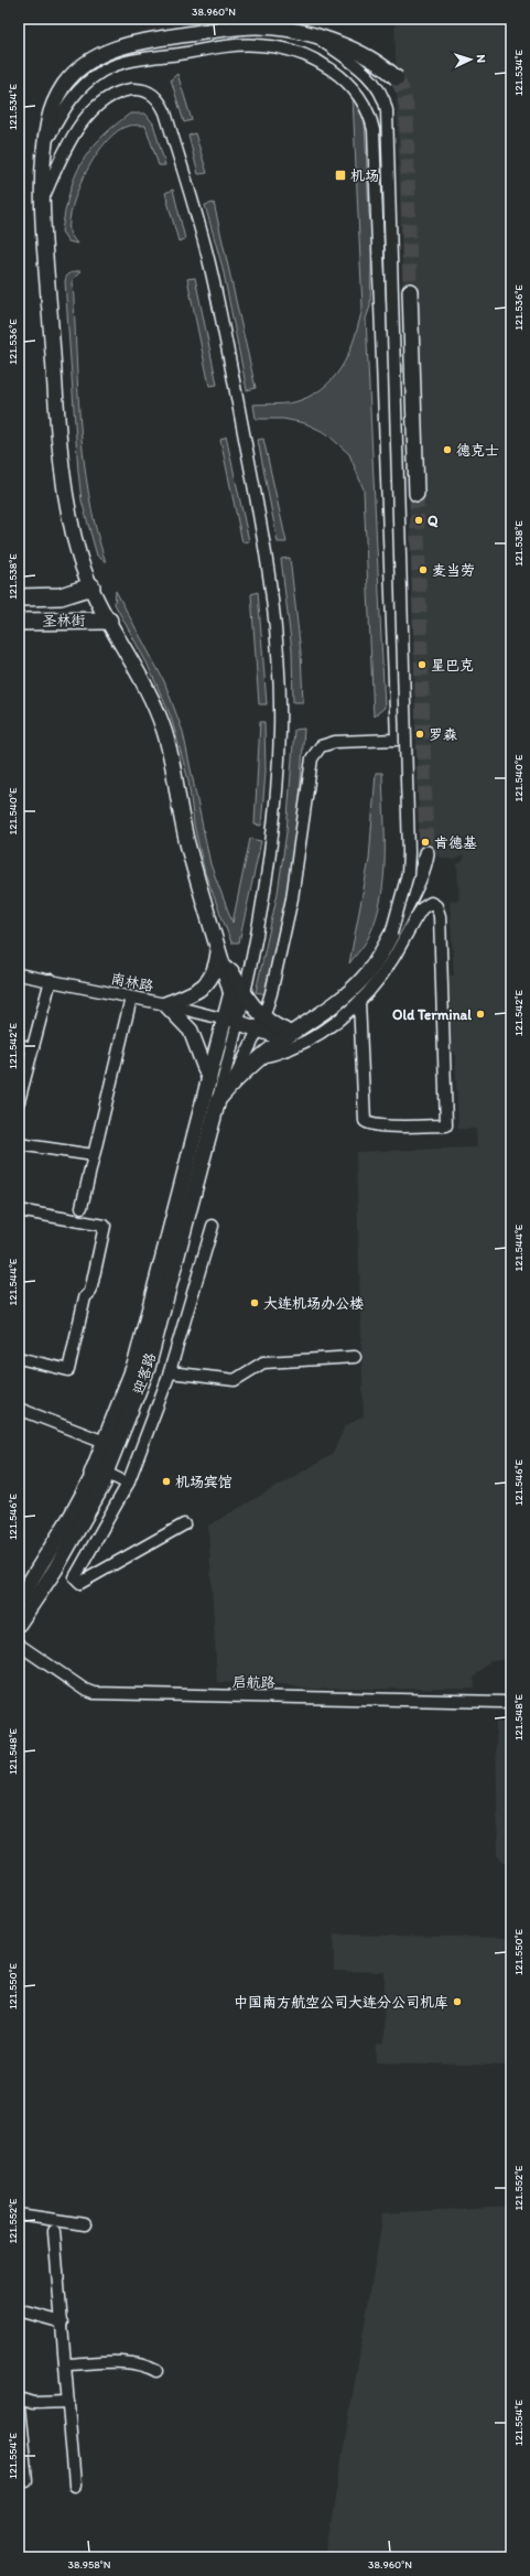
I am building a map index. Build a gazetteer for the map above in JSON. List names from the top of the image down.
{
  "streets": {
    "highway": ["圣林街"],
    "main road": ["迎客路"],
    "street": ["南林路", "启航路"]
  },
  "crossings": [
    ["南林路", "迎客路"]
  ],
  "places": {
    "transit": ["机场"],
    "other": [
      "德克士",
      "Q",
      "麦当劳",
      "星巴克",
      "罗森",
      "肯德基",
      "Old Terminal",
      "大连机场办公楼",
      "机场宾馆",
      "中国南方航空公司大连分公司机库"
    ]
  },
  "north": "right",
  "coordinates": [
    "38.960°N",
    "121.534°E",
    "121.536°E",
    "121.538°E",
    "121.540°E",
    "121.542°E",
    "121.544°E",
    "121.546°E",
    "121.548°E",
    "121.550°E",
    "121.552°E",
    "121.554°E",
    "38.958°N"
  ]
}
